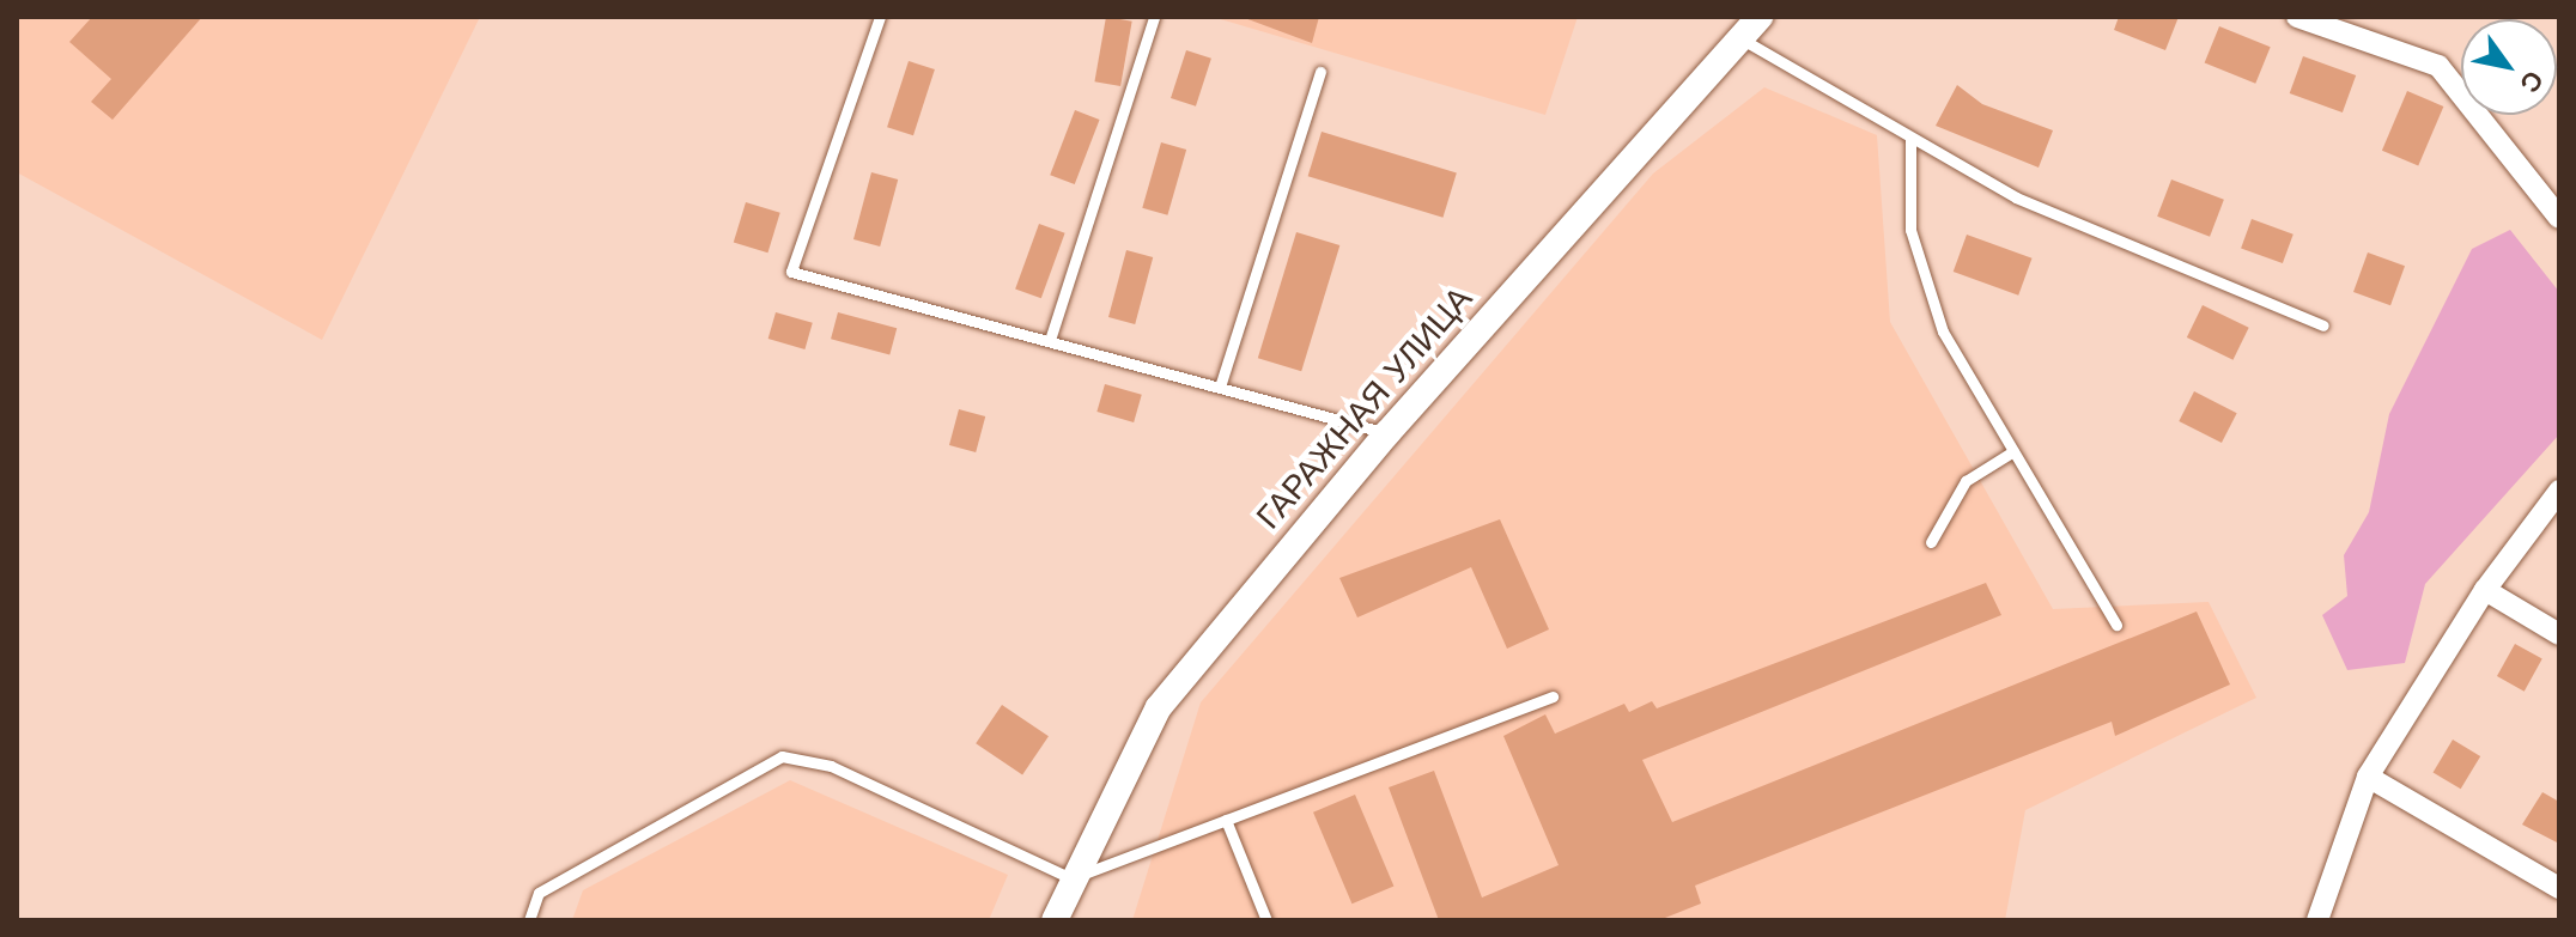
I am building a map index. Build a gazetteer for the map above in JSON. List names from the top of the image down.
{
  "streets": {
    "street": ["ГАРАЖНАЯ УЛИЦА"]
  },
  "north": "bottom right"
}
